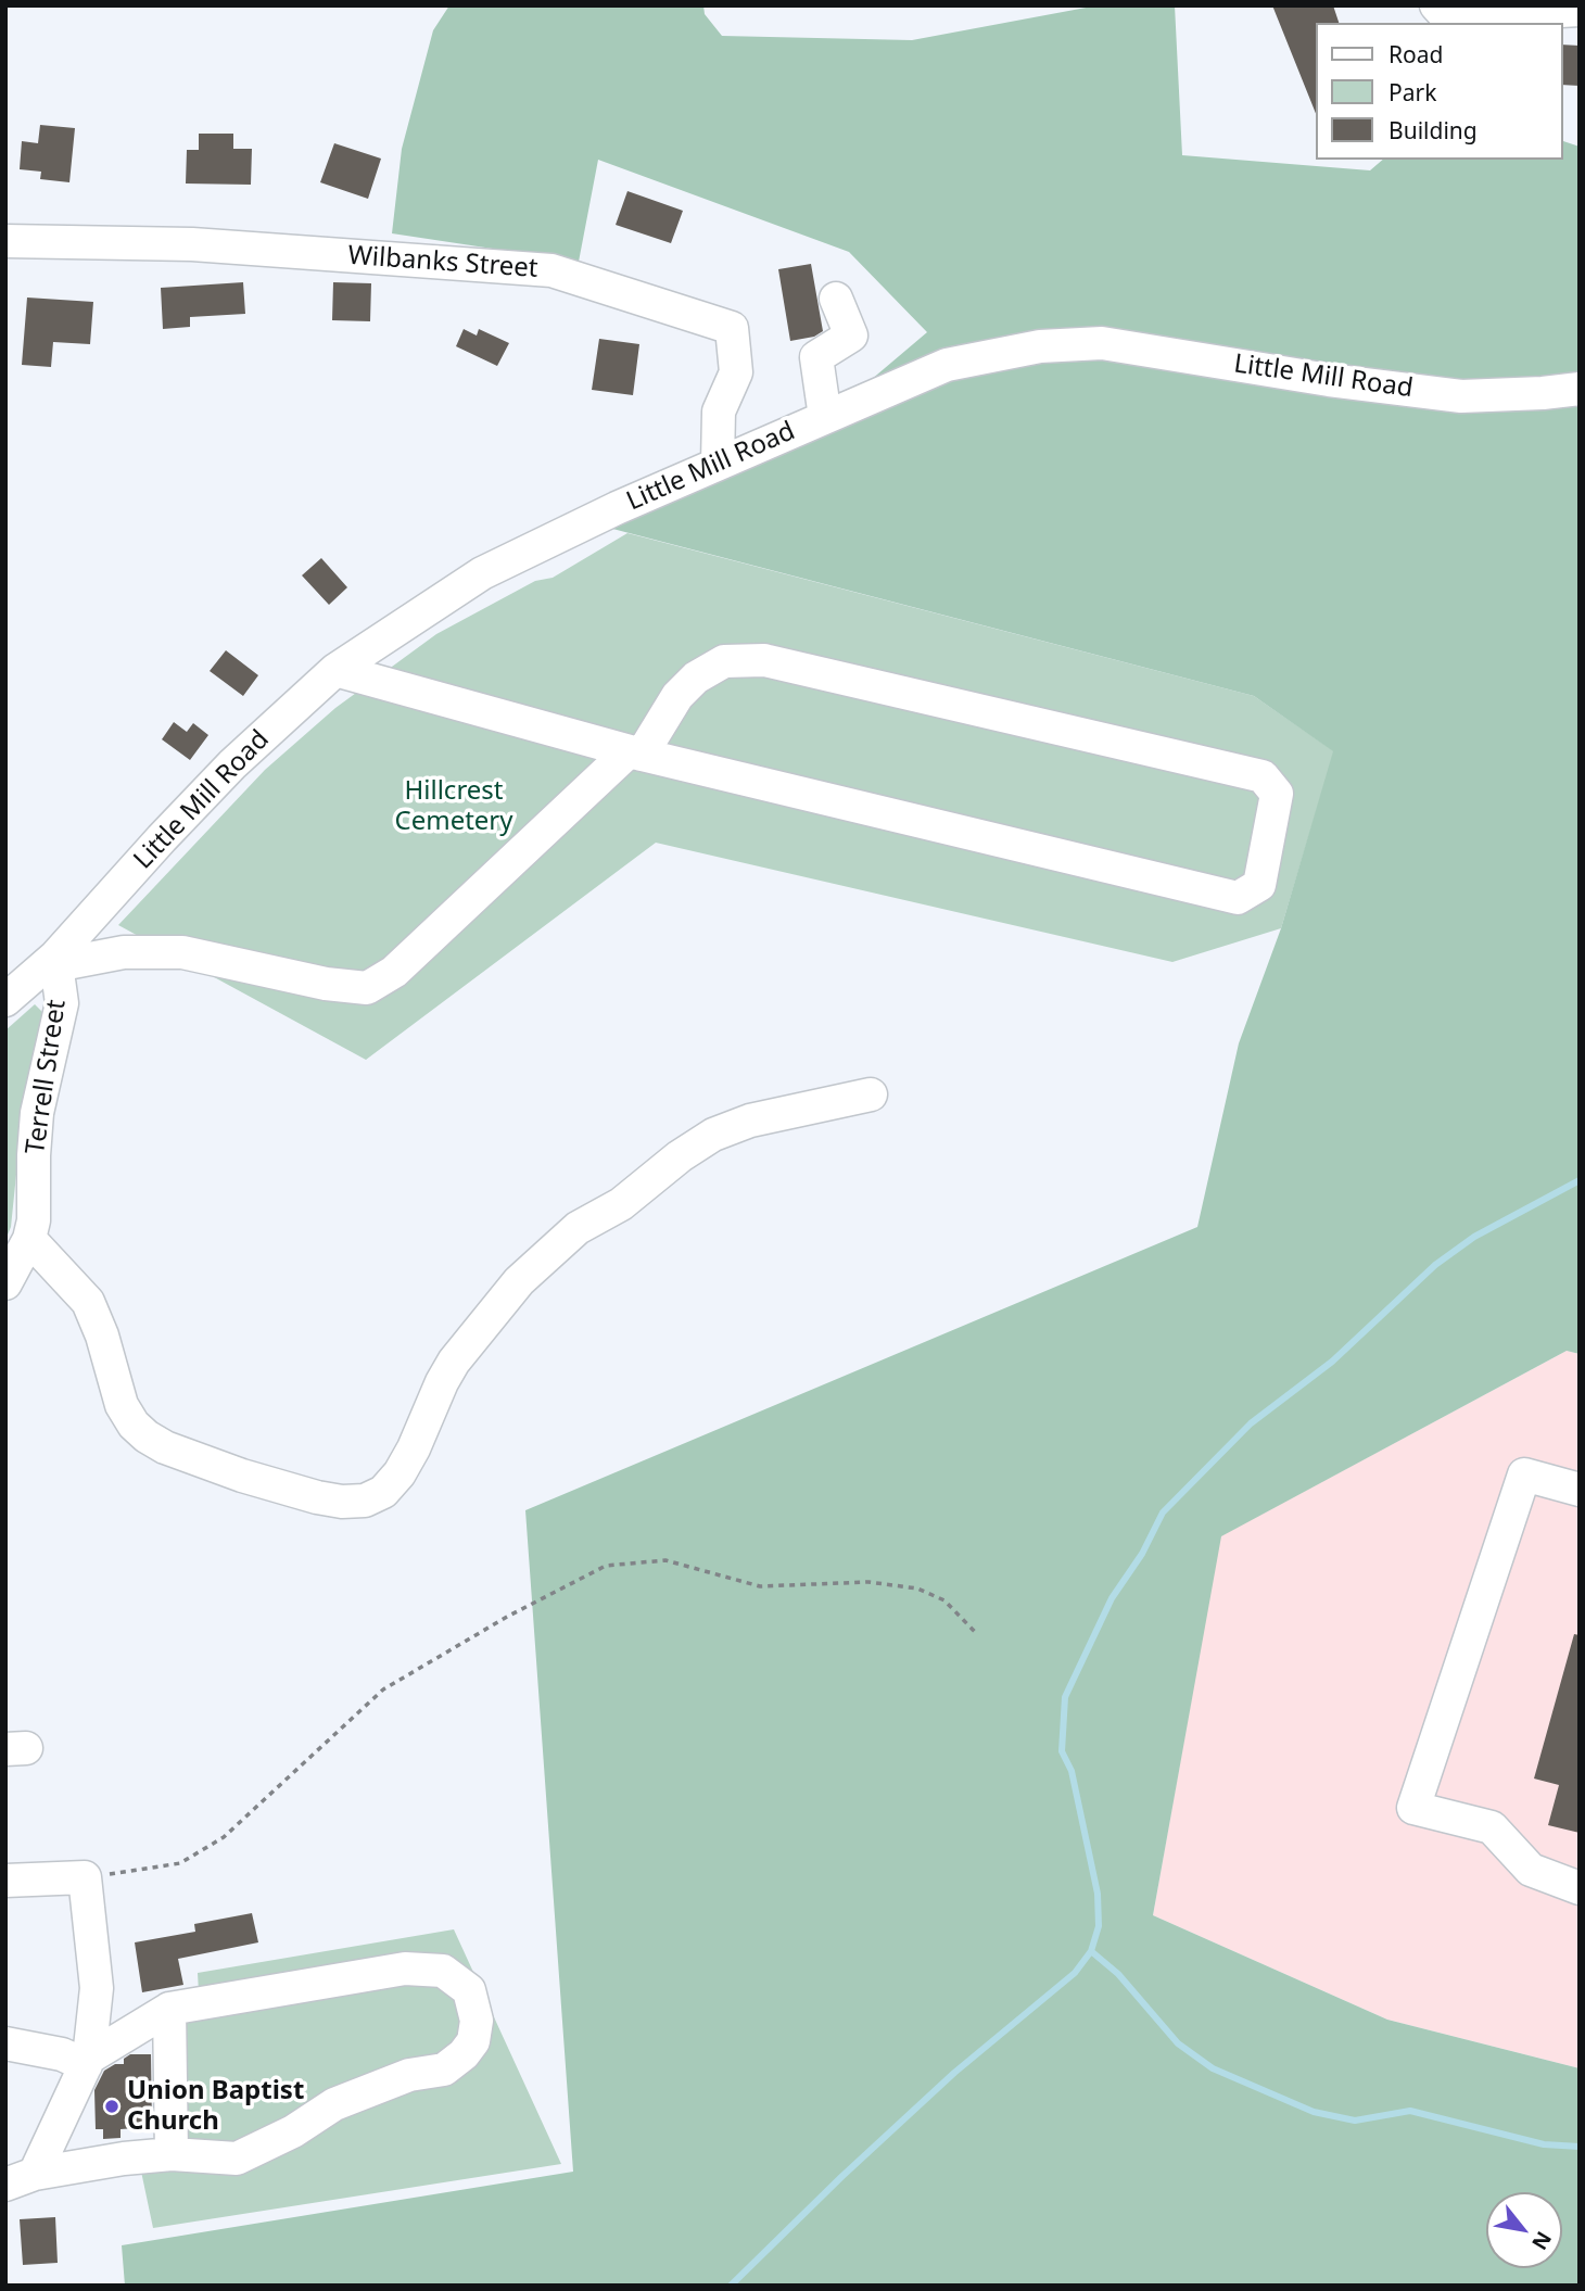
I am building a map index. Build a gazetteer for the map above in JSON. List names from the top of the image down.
{
  "streets": {
    "street": ["Wilbanks Street", "Little Mill Road", "Terrell Street"]
  },
  "crossings": [
    ["Wilbanks Street", "Little Mill Road"],
    ["Little Mill Road", "Terrell Street"]
  ],
  "parks": ["Hillcrest Cemetery"],
  "places": ["Union Baptist Church"],
  "legend": ["Road", "Park", "Building"],
  "north": "bottom right"
}
